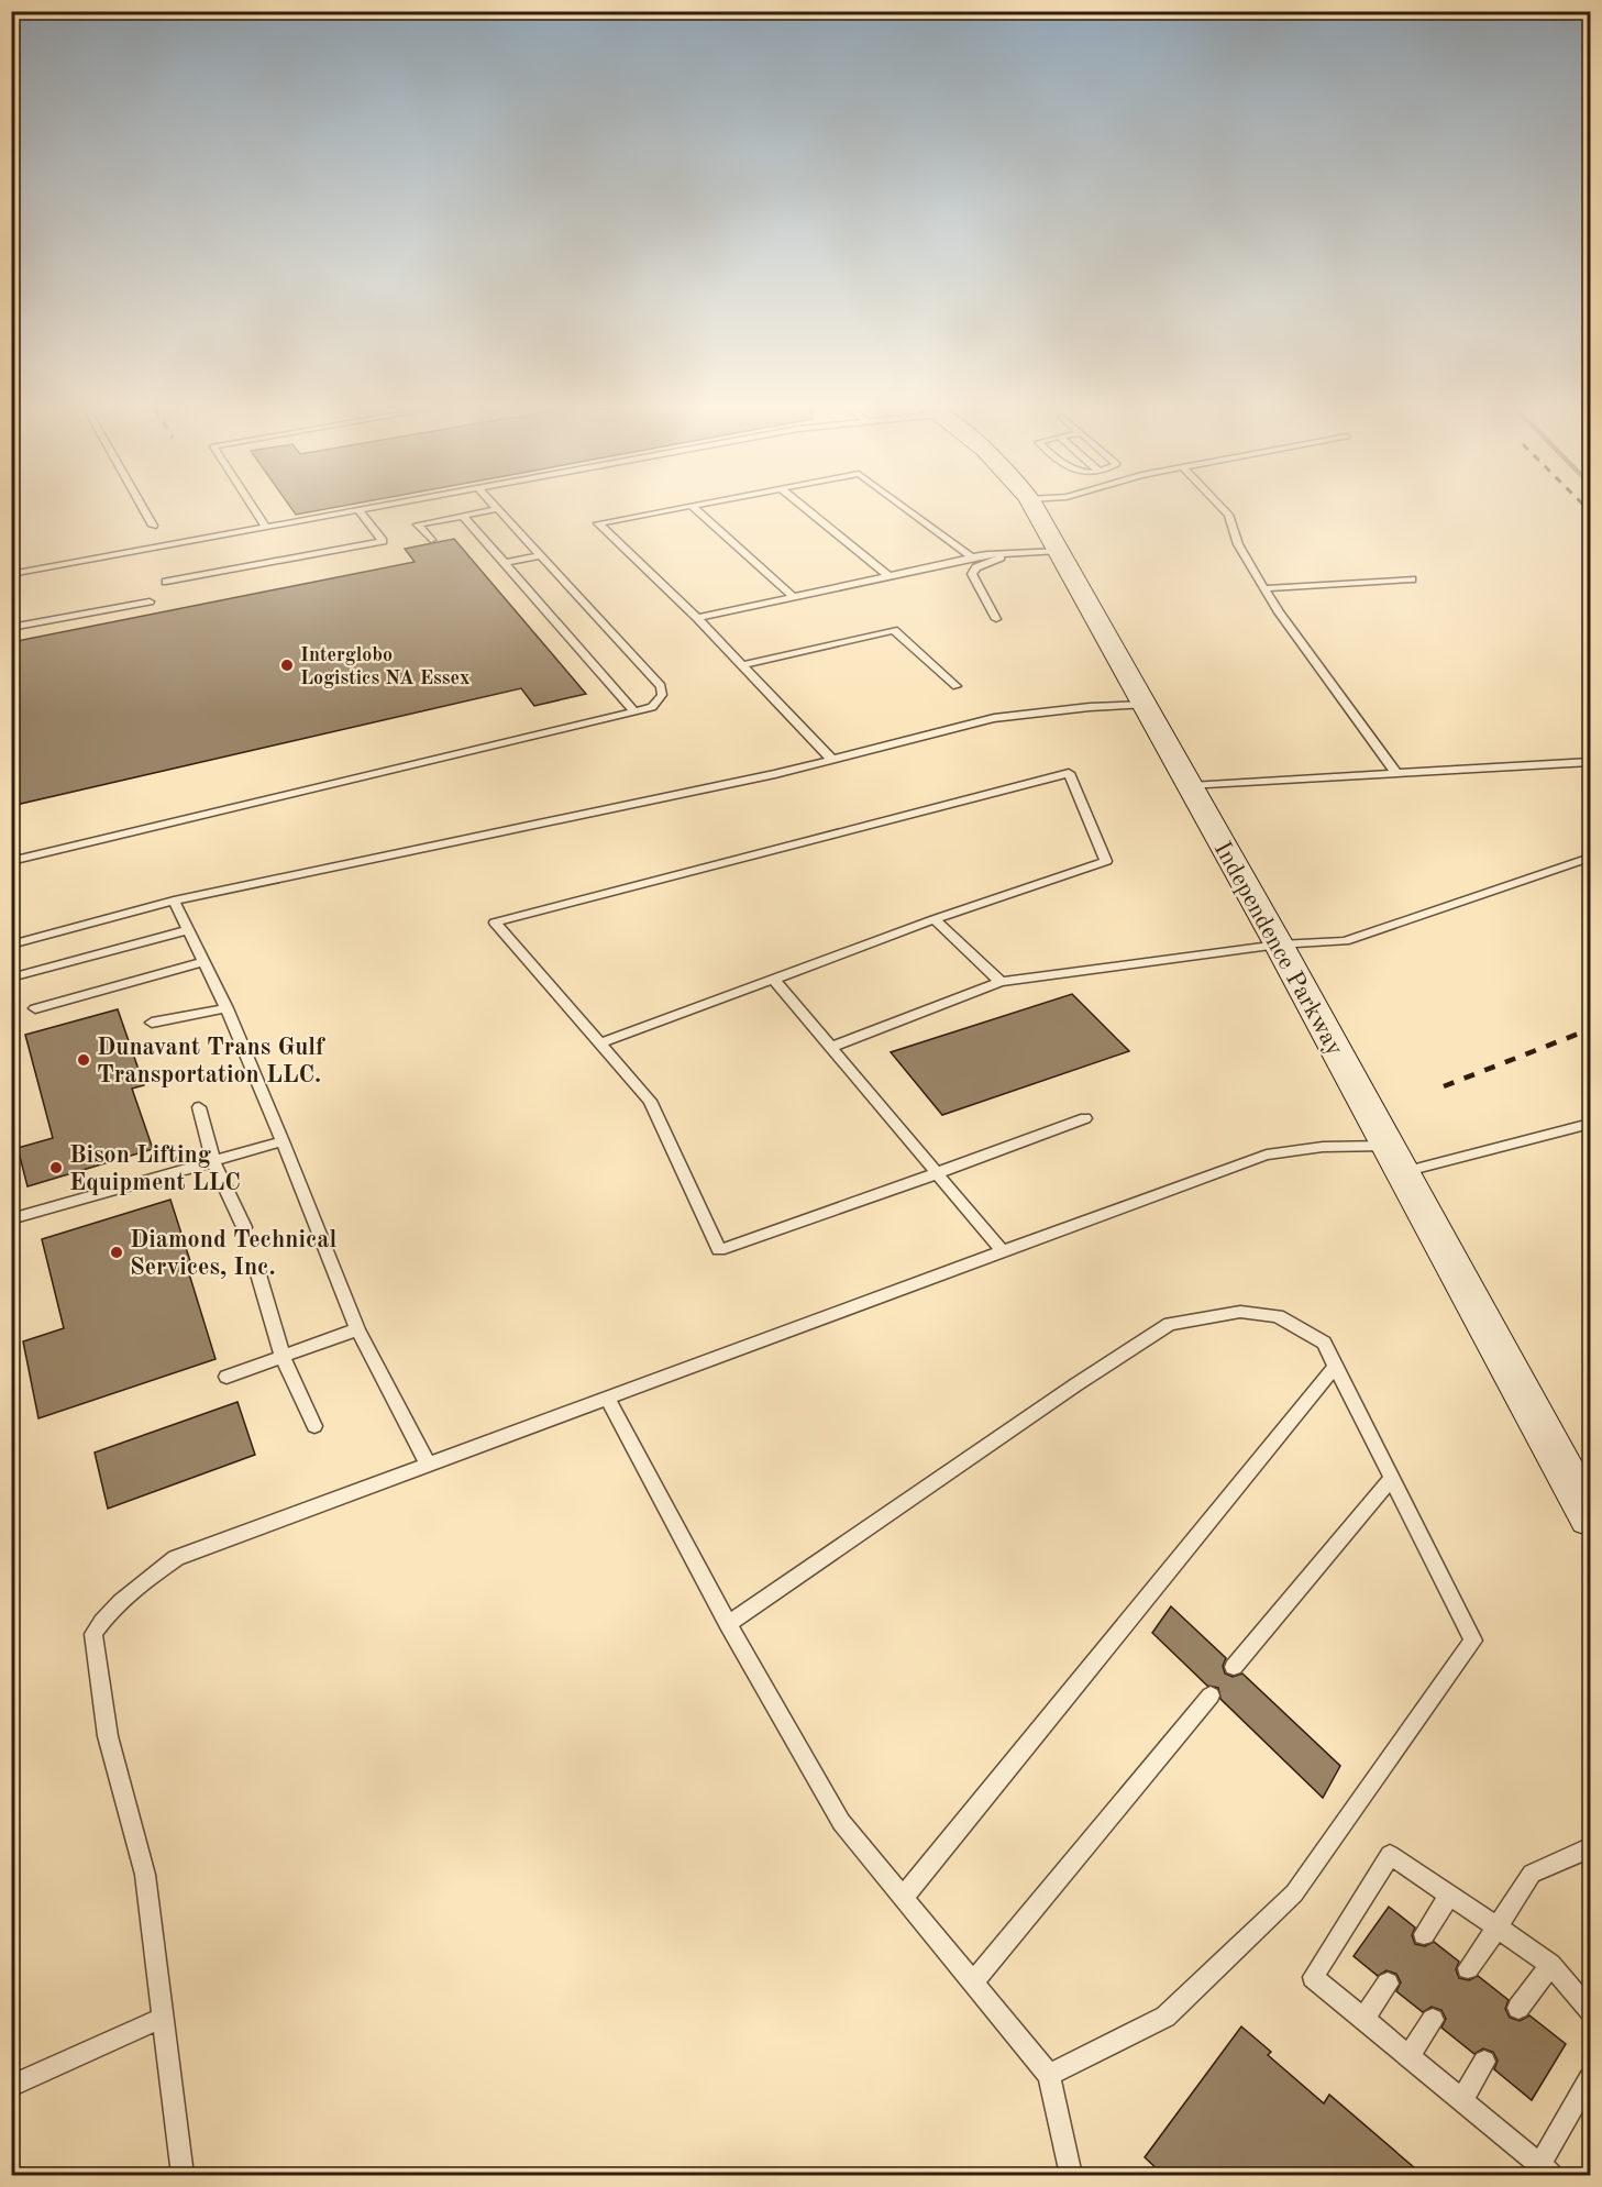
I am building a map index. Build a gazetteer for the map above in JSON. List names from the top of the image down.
{
  "streets": {
    "main road": ["Independence Parkway"]
  },
  "places": [
    "Interglobo Logistics NA Essex",
    "Dunavant Trans Gulf Transportation LLC.",
    "Bison Lifting Equipment LLC",
    "Diamond Technical Services, Inc."
  ]
}
